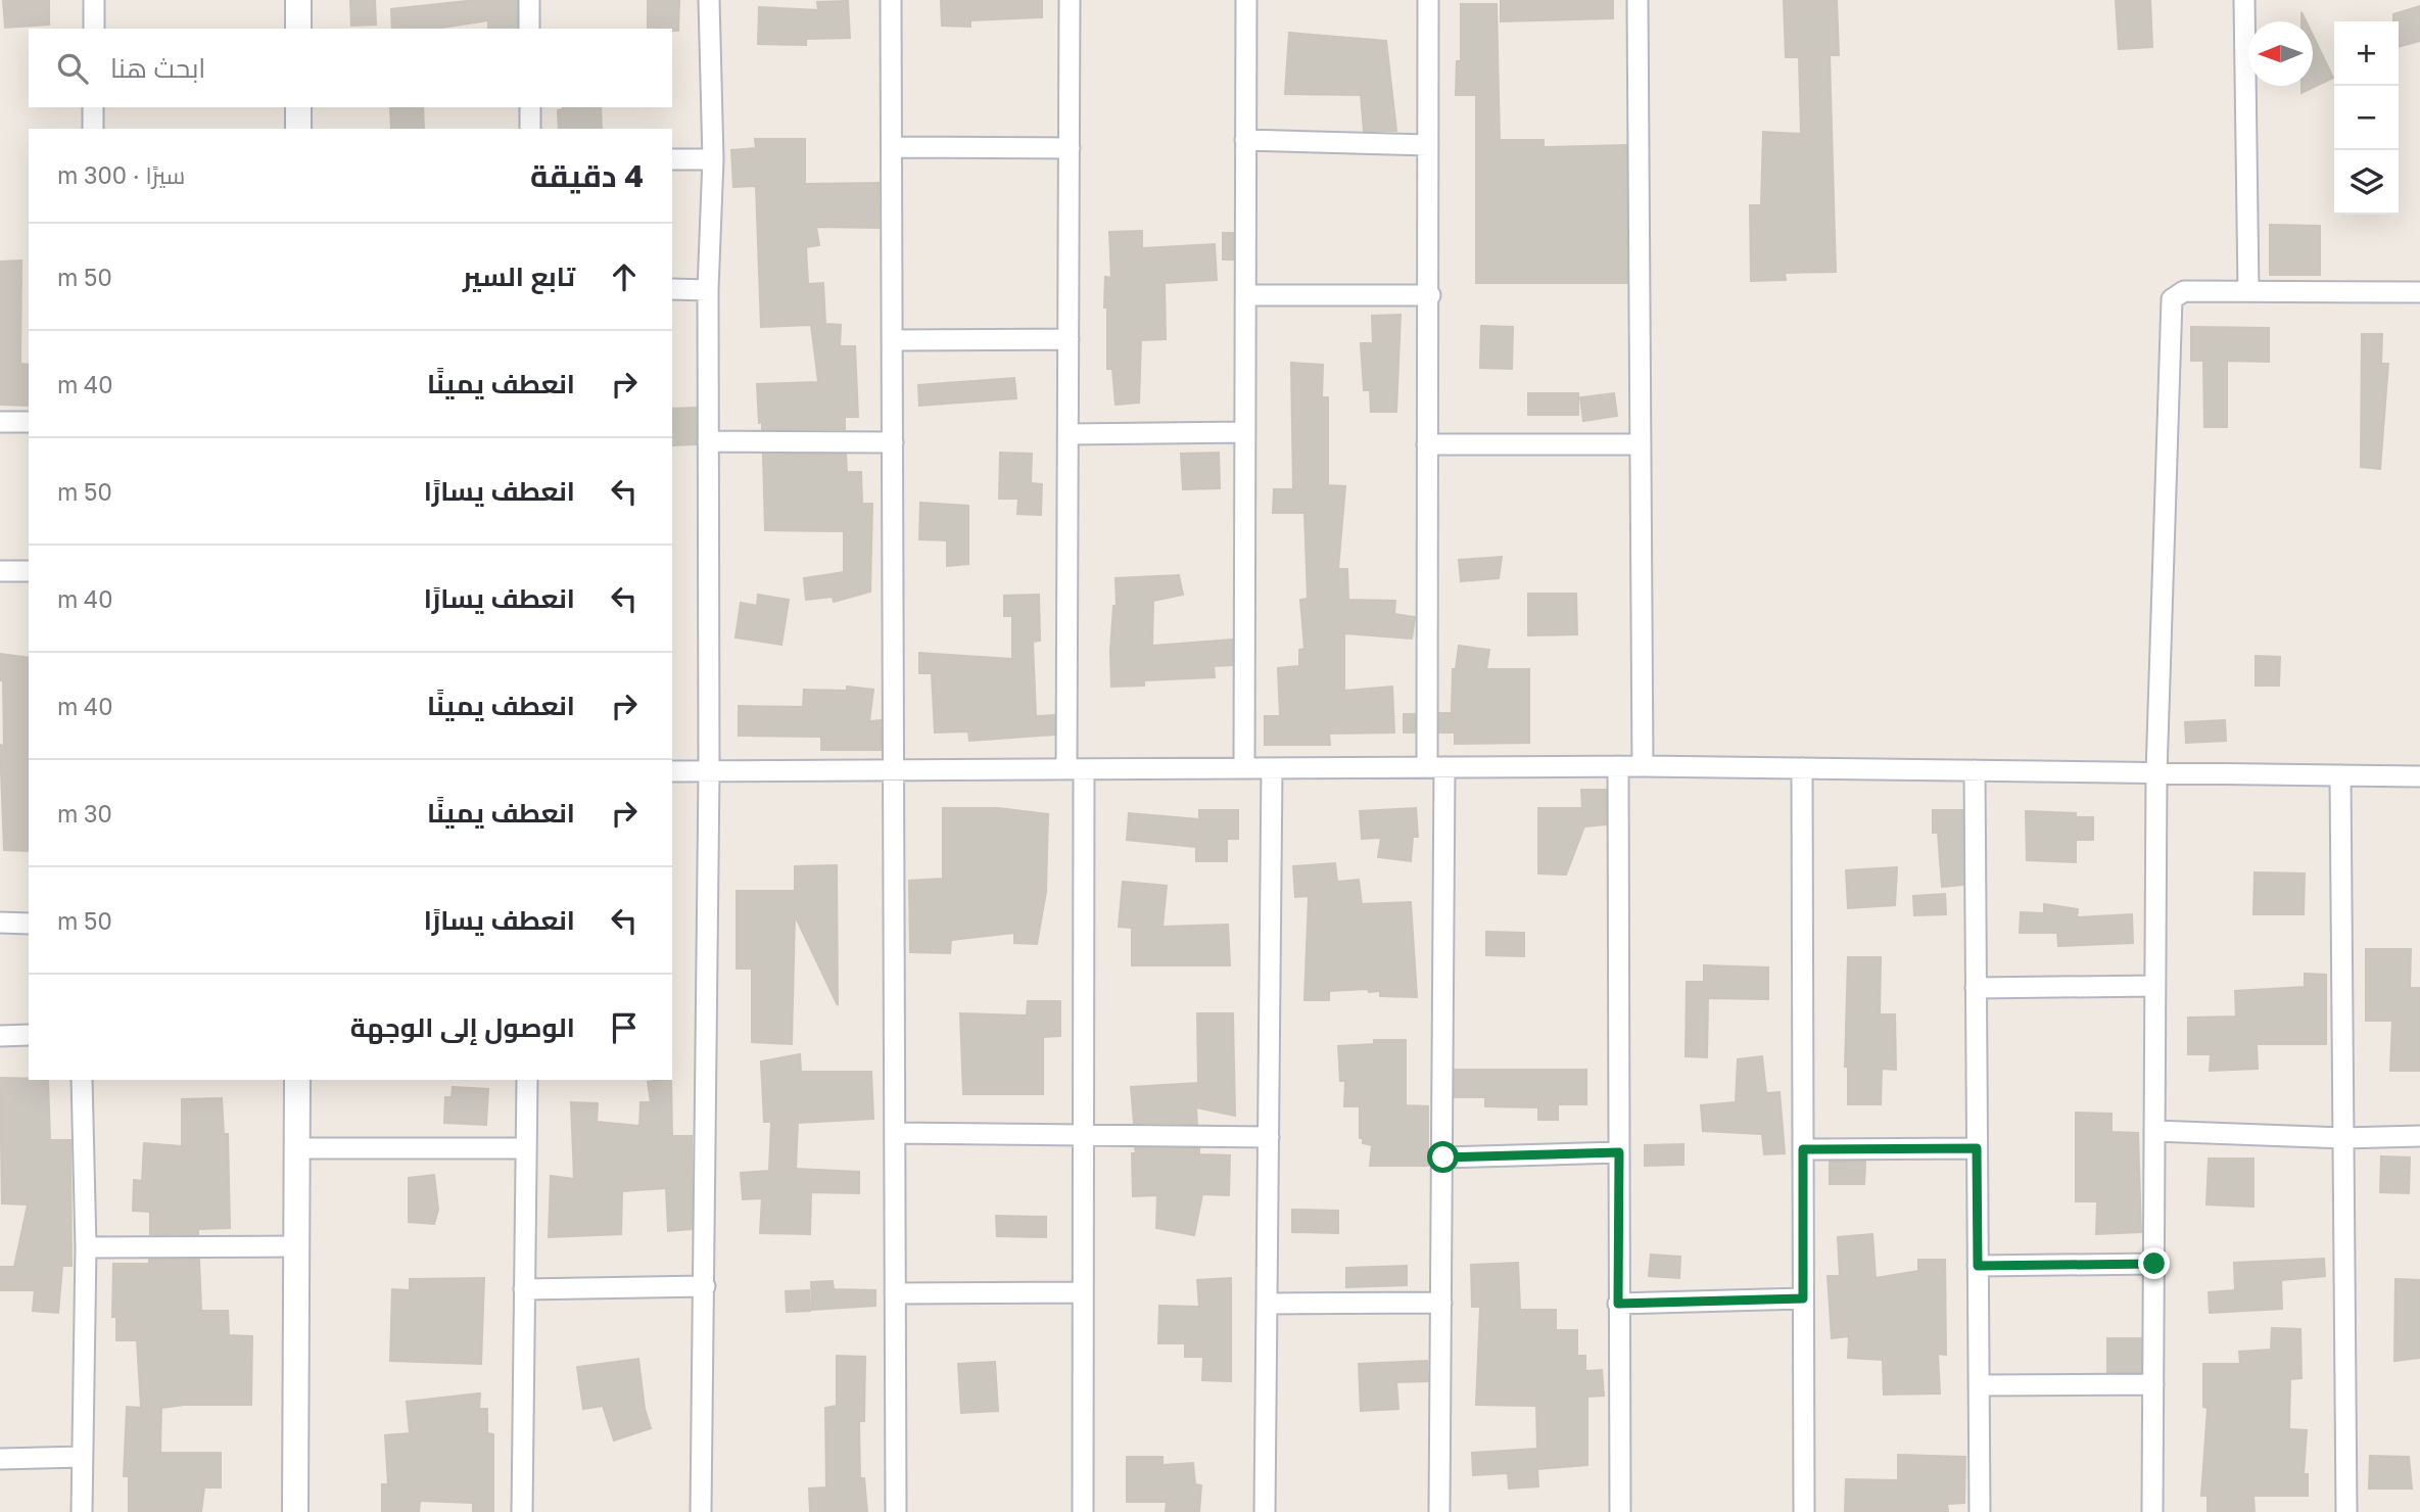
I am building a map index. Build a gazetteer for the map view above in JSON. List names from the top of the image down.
{
  "north": "left",
  "page": {
    "map_buttons": ["+", "−"],
    "search": "ابحث هنا",
    "heading": ["4 دقيقة", "سيرًا · 300 m"],
    "list": [
      ["تابع السير", "50 m"],
      ["انعطف يمينًا", "40 m"],
      ["انعطف يسارًا", "50 m"],
      ["انعطف يسارًا", "40 m"],
      ["انعطف يمينًا", "40 m"],
      ["انعطف يمينًا", "30 m"],
      ["انعطف يسارًا", "50 m"],
      "الوصول إلى الوجهة"
    ]
  }
}
